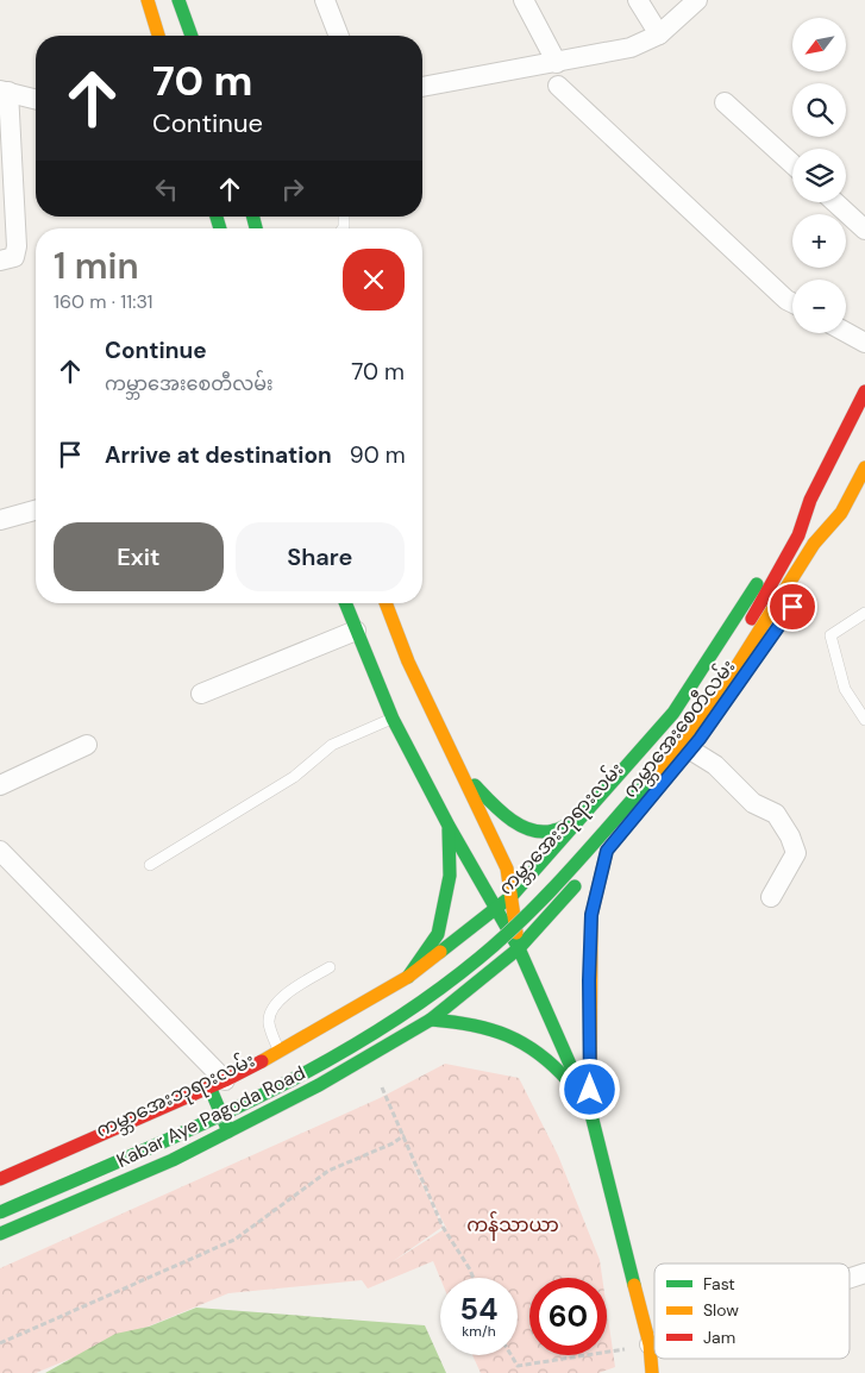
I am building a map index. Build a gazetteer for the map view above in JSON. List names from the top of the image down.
{
  "streets": {
    "main road": ["ကမ္ဘာအေးစေတီလမ်း", "ကမ္ဘာအေးဘုရားလမ်း", "Kabar Aye Pagoda Road"]
  },
  "crossings": [
    ["ကမ္ဘာအေးစေတီလမ်း", "ကမ္ဘာအေးဘုရားလမ်း"]
  ],
  "parks": ["ကန်သာယာ"],
  "legend": ["Fast", "Slow", "Jam"],
  "north": "bottom left",
  "page": {
    "map_buttons": ["+", "−"],
    "turn": ["70 m", "Continue"],
    "heading": ["1 min", "160 m · 11:31"],
    "list": [
      {
        "name": "Continue",
        "note": "ကမ္ဘာအေးစေတီလမ်း",
        "value": "70 m"
      },
      {
        "name": "Arrive at destination",
        "value": "90 m"
      }
    ],
    "buttons": ["Exit", "Share"],
    "speed": "54 km/h",
    "limit": "60"
  }
}
